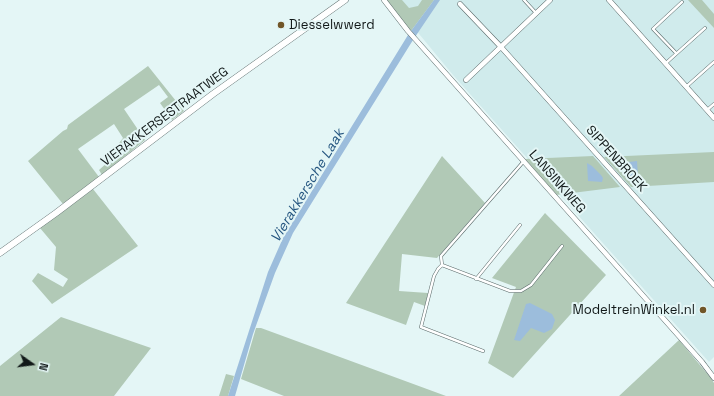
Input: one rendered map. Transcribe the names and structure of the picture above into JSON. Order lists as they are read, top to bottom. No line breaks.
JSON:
{"streets":{"street":["VIERAKKERSESTRAATWEG","SIPPENBROEK","LANSINKWEG"]},"water":["Vierakkersche Laak"],"places":["Diesselwwerd","ModeltreinWinkel.nl"],"north":"right"}
